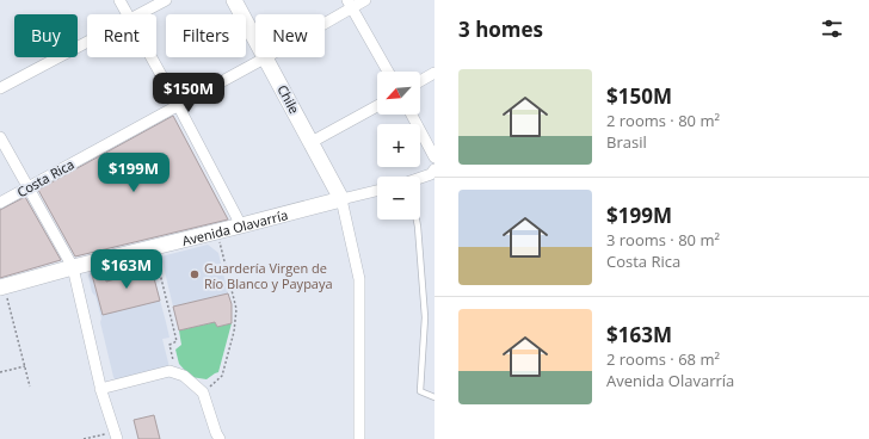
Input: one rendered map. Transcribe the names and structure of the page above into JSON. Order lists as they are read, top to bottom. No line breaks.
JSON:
{"streets":{"street":["Chile","Costa Rica","Avenida Olavarría"]},"crossings":[["Chile","Costa Rica"],["Chile","Avenida Olavarría"]],"places":["Guardería Virgen de Río Blanco y Paypaya"],"north":"bottom left","page":{"heading":"3 homes","chip":["Buy","Rent","Filters","New"],"list":[{"name":"$150M","note":"2 rooms · 80 m² · Brasil"},{"name":"$199M","note":"3 rooms · 80 m² · Costa Rica"},{"name":"$163M","note":"2 rooms · 68 m² · Avenida Olavarría"}],"map_buttons":["+","−"],"price":["$150M","$199M","$163M"]}}
